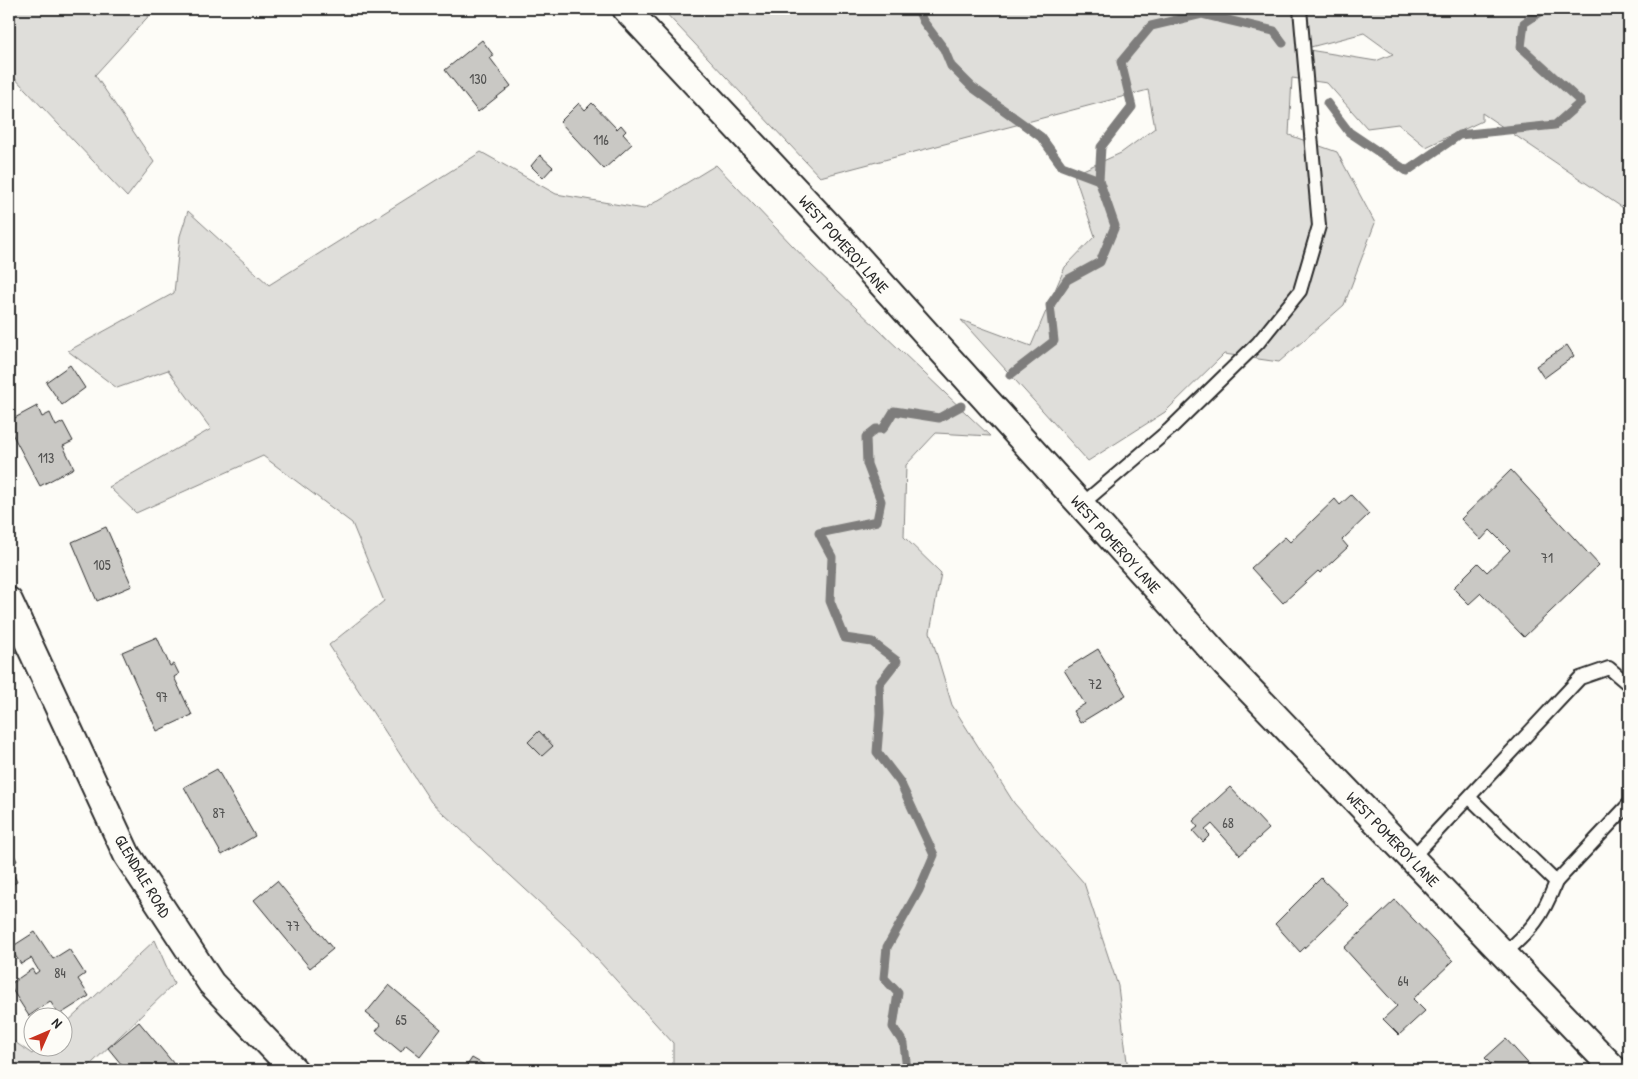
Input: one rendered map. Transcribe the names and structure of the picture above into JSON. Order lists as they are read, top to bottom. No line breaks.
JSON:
{"streets":{"street":["WEST POMEROY LANE","GLENDALE ROAD"]},"house_numbers":["130","116","113","71","105","72","97","87","68","77","84","64","65"],"north":"top right"}
